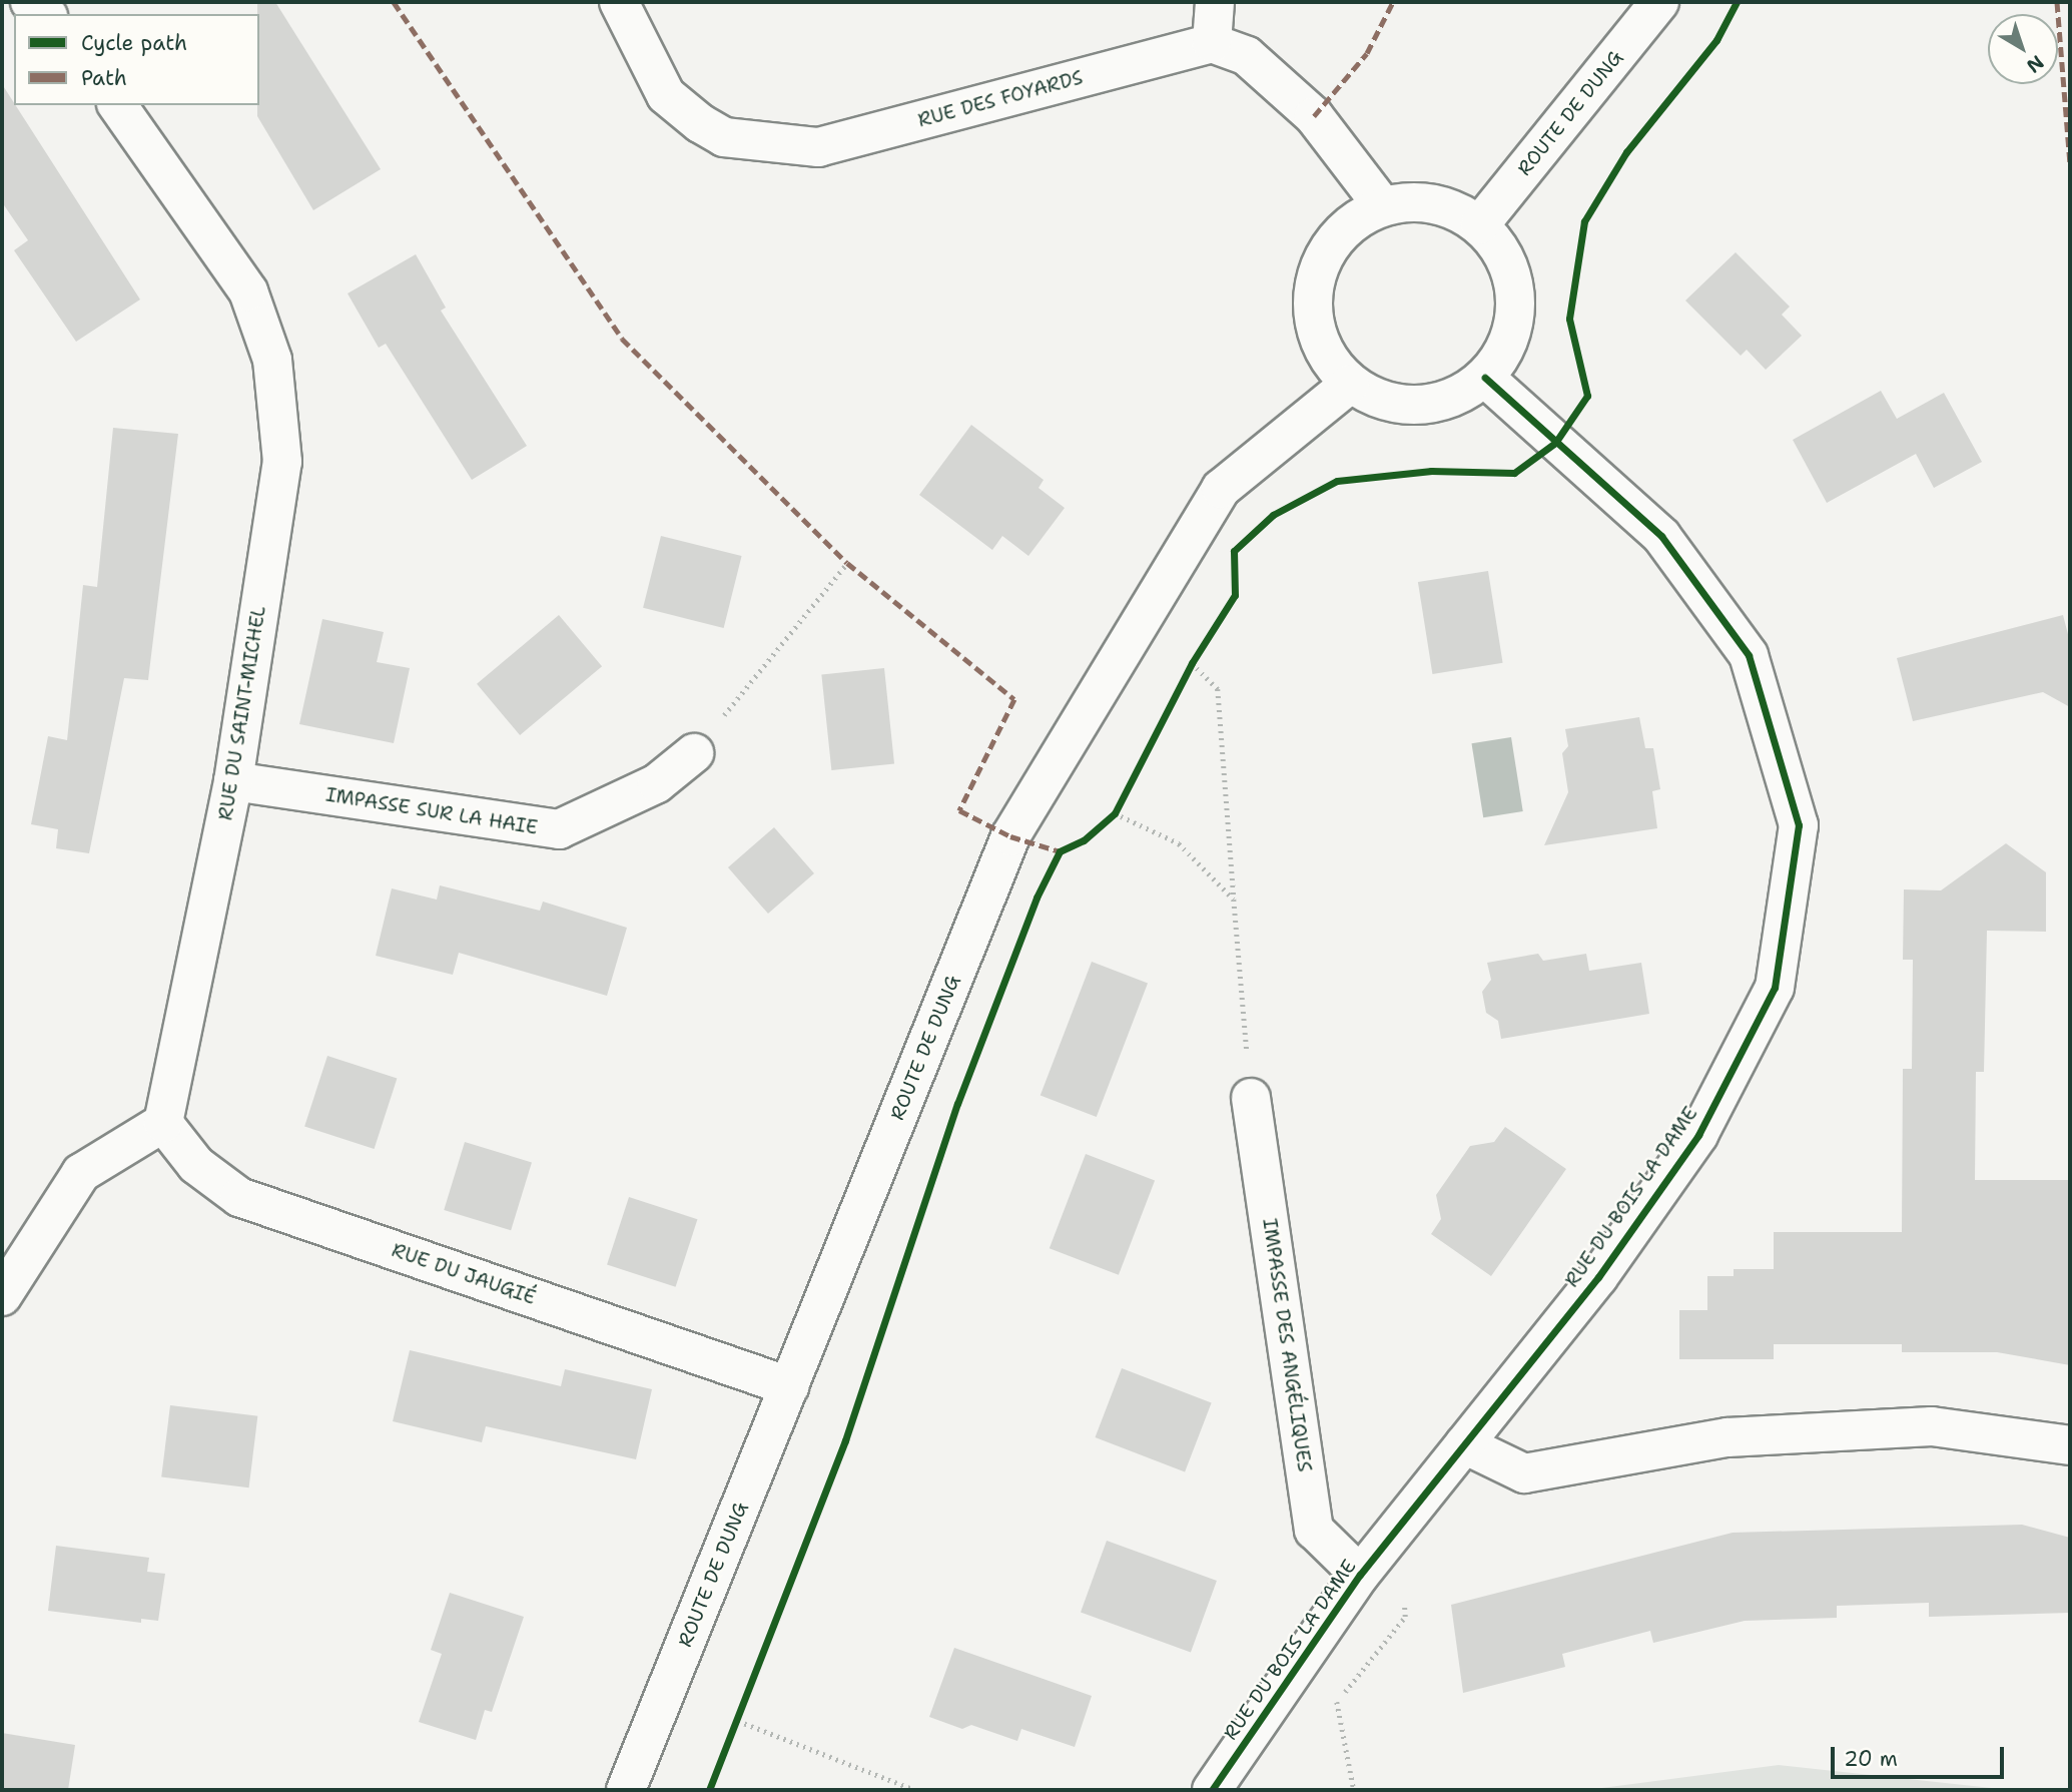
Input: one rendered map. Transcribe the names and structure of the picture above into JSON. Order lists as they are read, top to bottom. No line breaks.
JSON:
{"streets":{"street":["RUE DES FOYARDS","ROUTE DE DUNG","RUE DU SAINT-MICHEL","IMPASSE SUR LA HAIE","RUE DU BOIS LA DAME","RUE DU JAUGIÉ","IMPASSE DES ANGÉLIQUES"]},"crossings":[["ROUTE DE DUNG","RUE DU BOIS LA DAME"],["ROUTE DE DUNG","RUE DU JAUGIÉ"],["RUE DU SAINT-MICHEL","IMPASSE SUR LA HAIE"],["RUE DU SAINT-MICHEL","RUE DU JAUGIÉ"],["RUE DU BOIS LA DAME","IMPASSE DES ANGÉLIQUES"]],"legend":["Cycle path","Path"],"scale_bar":"20 m","north":"bottom right"}
